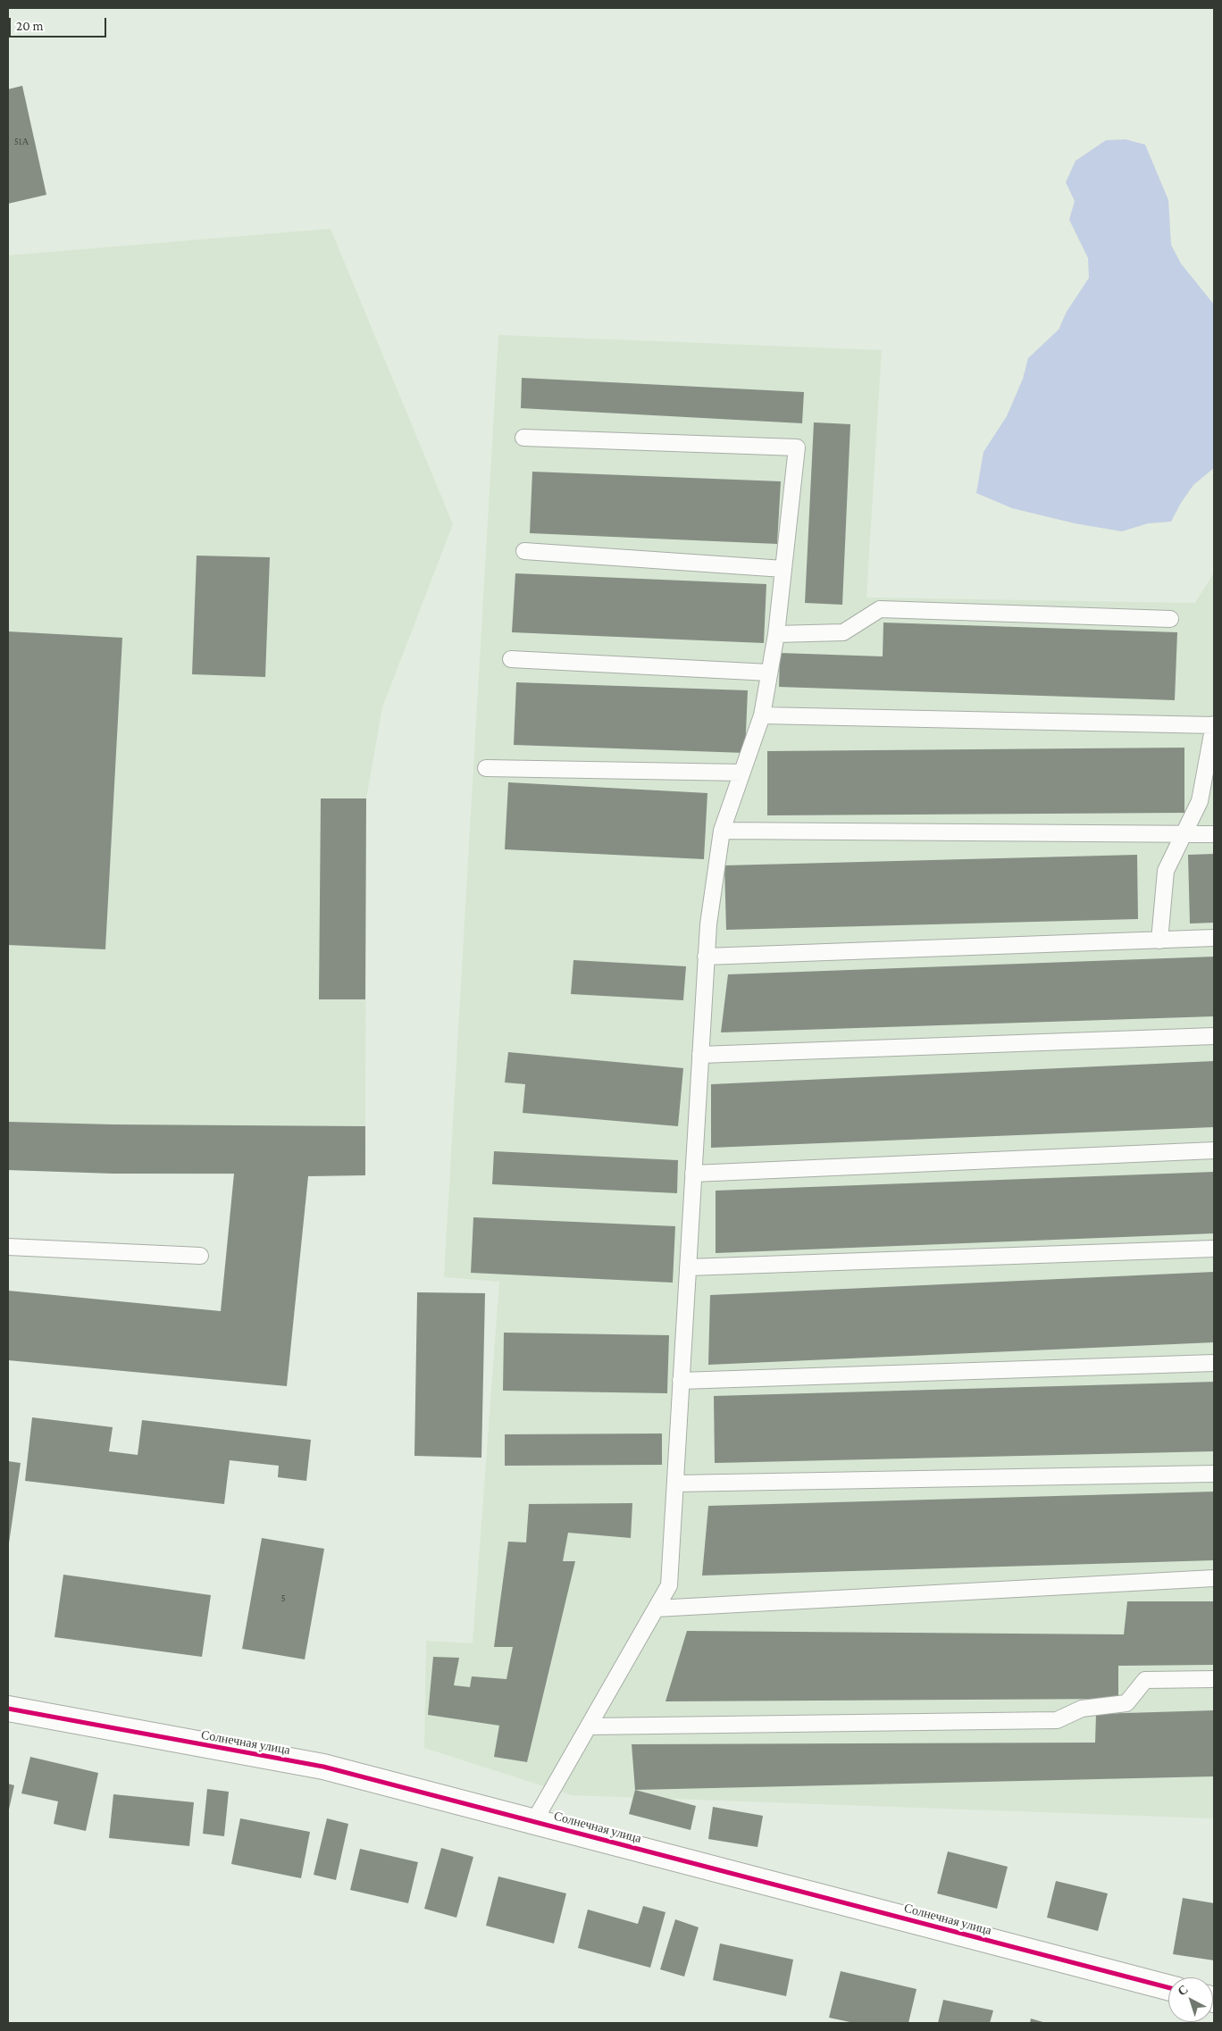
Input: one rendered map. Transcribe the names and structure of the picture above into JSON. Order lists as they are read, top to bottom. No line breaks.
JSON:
{"streets":{"street":["Солнечная улица"]},"house_numbers":["51А","5"],"scale_bar":"20 m","north":"top left"}
